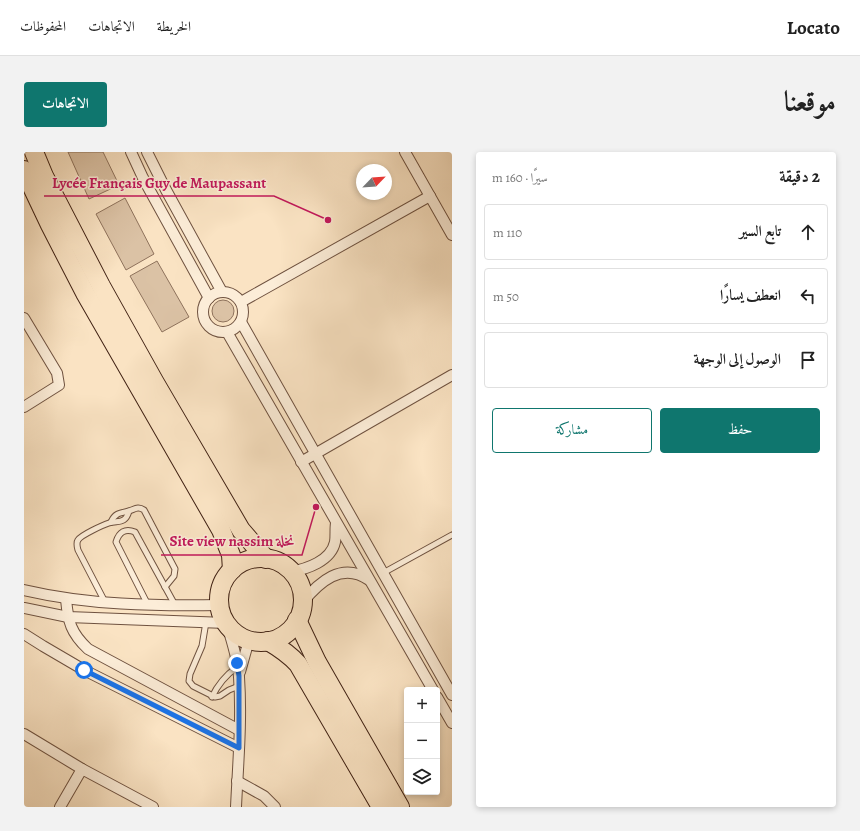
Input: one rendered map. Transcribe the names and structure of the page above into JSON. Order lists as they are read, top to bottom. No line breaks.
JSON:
{"places":["Lycée Français Guy de Maupassant","Site view nassim نخلة"],"north":"top right","page":{"header":"Locato","nav":["الخريطة","الاتجاهات","المحفوظات"],"title":"موقعنا","buttons":["الاتجاهات",["حفظ","مشاركة"]],"heading":["2 دقيقة","سيرًا · 160 m"],"list":[["تابع السير","110 m"],["انعطف يسارًا","50 m"],"الوصول إلى الوجهة"],"map_buttons":["+","−"]}}
